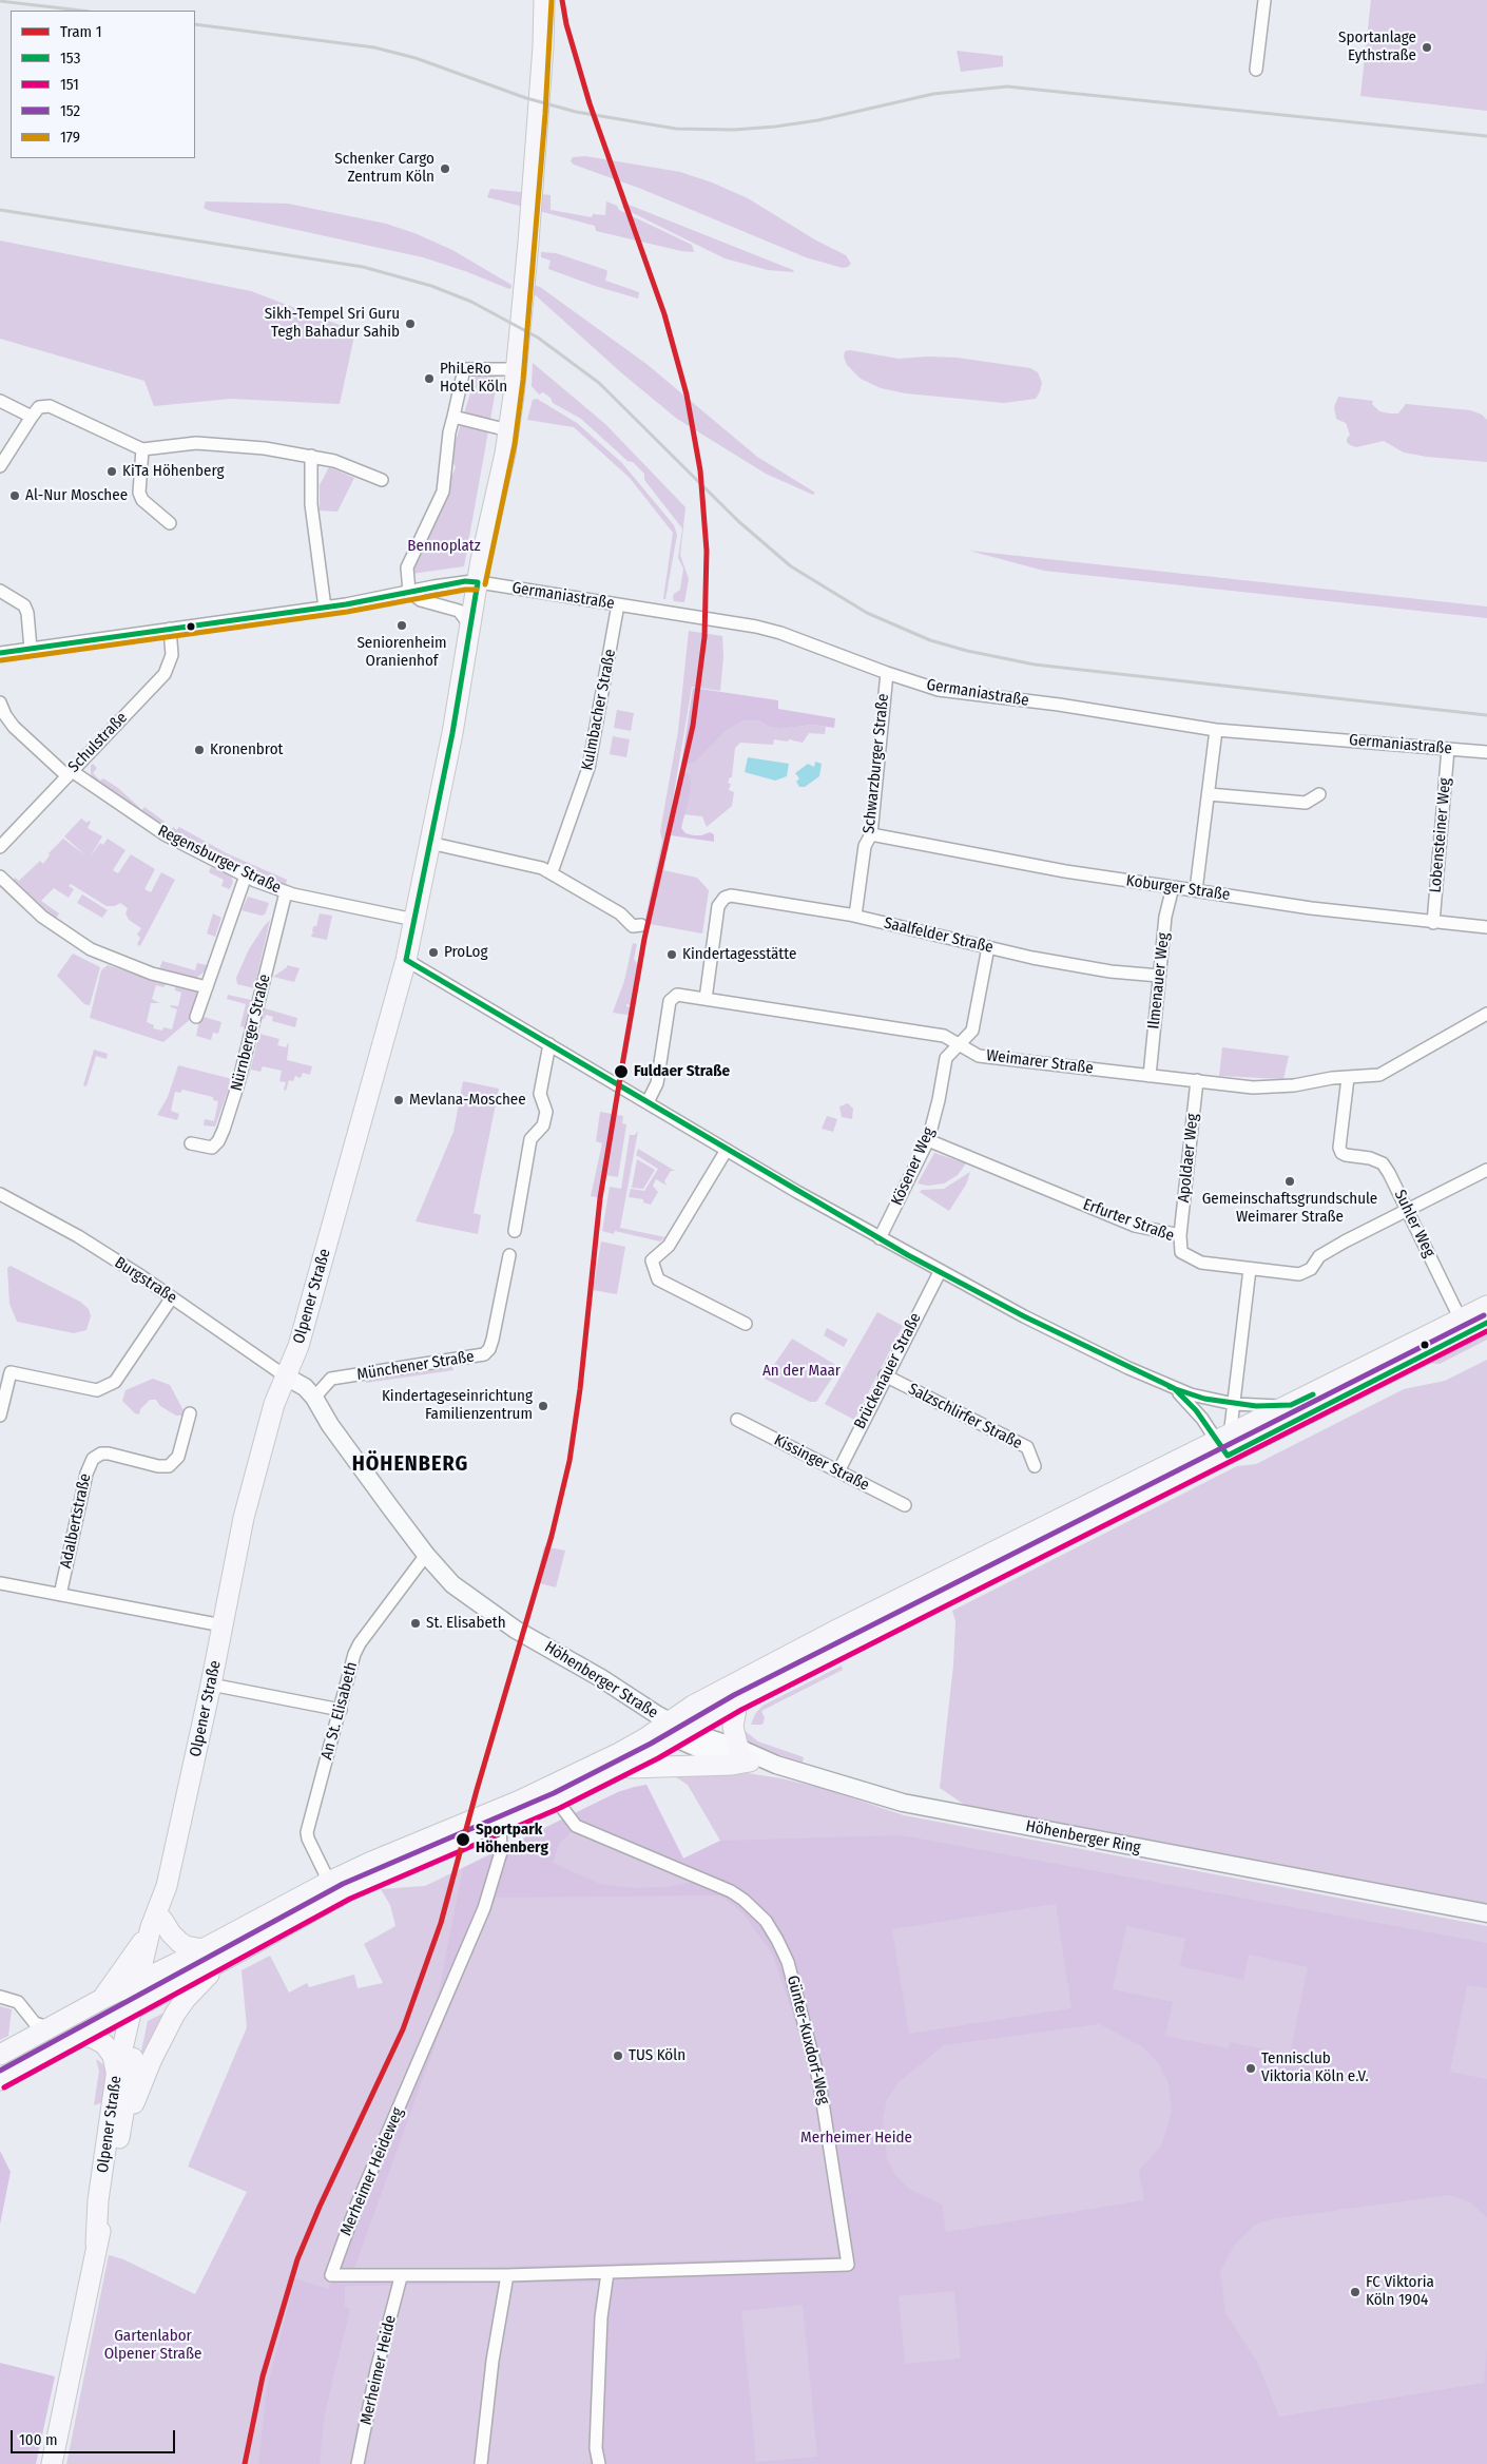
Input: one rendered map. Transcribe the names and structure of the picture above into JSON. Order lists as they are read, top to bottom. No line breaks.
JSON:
{"streets":{"main road":["Olpener Straße"],"street":["Germaniastraße","Kulmbacher Straße","Schulstraße","Schwarzburger Straße","Lobensteiner Weg","Regensburger Straße","Koburger Straße","Saalfelder Straße","Ilmenauer Weg","Nürnberger Straße","Weimarer Straße","Apoldaer Weg","Kösener Weg","Erfurter Straße","Suhler Weg","Burgstraße","Münchener Straße","Brückenauer Straße","Salzschlirfer Straße","Kissinger Straße","Adalbertstraße","Höhenberger Straße","An St. Elisabeth","Höhenberger Ring","Günter-Kuxdorf-Weg","Merheimer Heideweg","Merheimer Heide"]},"crossings":[["Germaniastraße","Kulmbacher Straße"],["Germaniastraße","Schulstraße"],["Germaniastraße","Schwarzburger Straße"],["Germaniastraße","Lobensteiner Weg"],["Germaniastraße","Olpener Straße"],["Schulstraße","Regensburger Straße"],["Schwarzburger Straße","Koburger Straße"],["Schwarzburger Straße","Saalfelder Straße"],["Lobensteiner Weg","Koburger Straße"],["Regensburger Straße","Nürnberger Straße"],["Regensburger Straße","Olpener Straße"],["Koburger Straße","Ilmenauer Weg"],["Saalfelder Straße","Ilmenauer Weg"],["Saalfelder Straße","Weimarer Straße"],["Saalfelder Straße","Kösener Weg"],["Ilmenauer Weg","Weimarer Straße"],["Weimarer Straße","Apoldaer Weg"],["Weimarer Straße","Kösener Weg"],["Weimarer Straße","Suhler Weg"],["Apoldaer Weg","Erfurter Straße"],["Kösener Weg","Erfurter Straße"],["Erfurter Straße","Suhler Weg"],["Burgstraße","Olpener Straße"],["Burgstraße","Höhenberger Straße"],["Olpener Straße","Höhenberger Straße"],["Münchener Straße","Höhenberger Straße"],["Brückenauer Straße","Salzschlirfer Straße"],["Brückenauer Straße","Kissinger Straße"],["Höhenberger Straße","An St. Elisabeth"],["Höhenberger Straße","Höhenberger Ring"],["Günter-Kuxdorf-Weg","Merheimer Heideweg"],["Merheimer Heideweg","Merheimer Heide"]],"districts":["HÖHENBERG"],"parks":["Bennoplatz","An der Maar","Merheimer Heide","Gartenlabor Olpener Straße"],"places":["Sportanlage Eythstraße","Schenker Cargo Zentrum Köln","Sikh-Tempel Sri Guru Tegh Bahadur Sahib","PhiLeRo Hotel Köln","KiTa Höhenberg","Al-Nur Moschee","Seniorenheim Oranienhof","Kronenbrot","ProLog","Kindertagesstätte","Fuldaer Straße","Mevlana-Moschee","Gemeinschaftsgrundschule Weimarer Straße","Kindertageseinrichtung Familienzentrum","St. Elisabeth","Sportpark Höhenberg","TUS Köln","Tennisclub Viktoria Köln e.V.","FC Viktoria Köln 1904"],"lines":["tram line 1","transit line 179","transit line 153","transit line 152","transit line 151"],"legend":["Tram 1","153","151","152","179"],"scale_bar":"100 m"}
